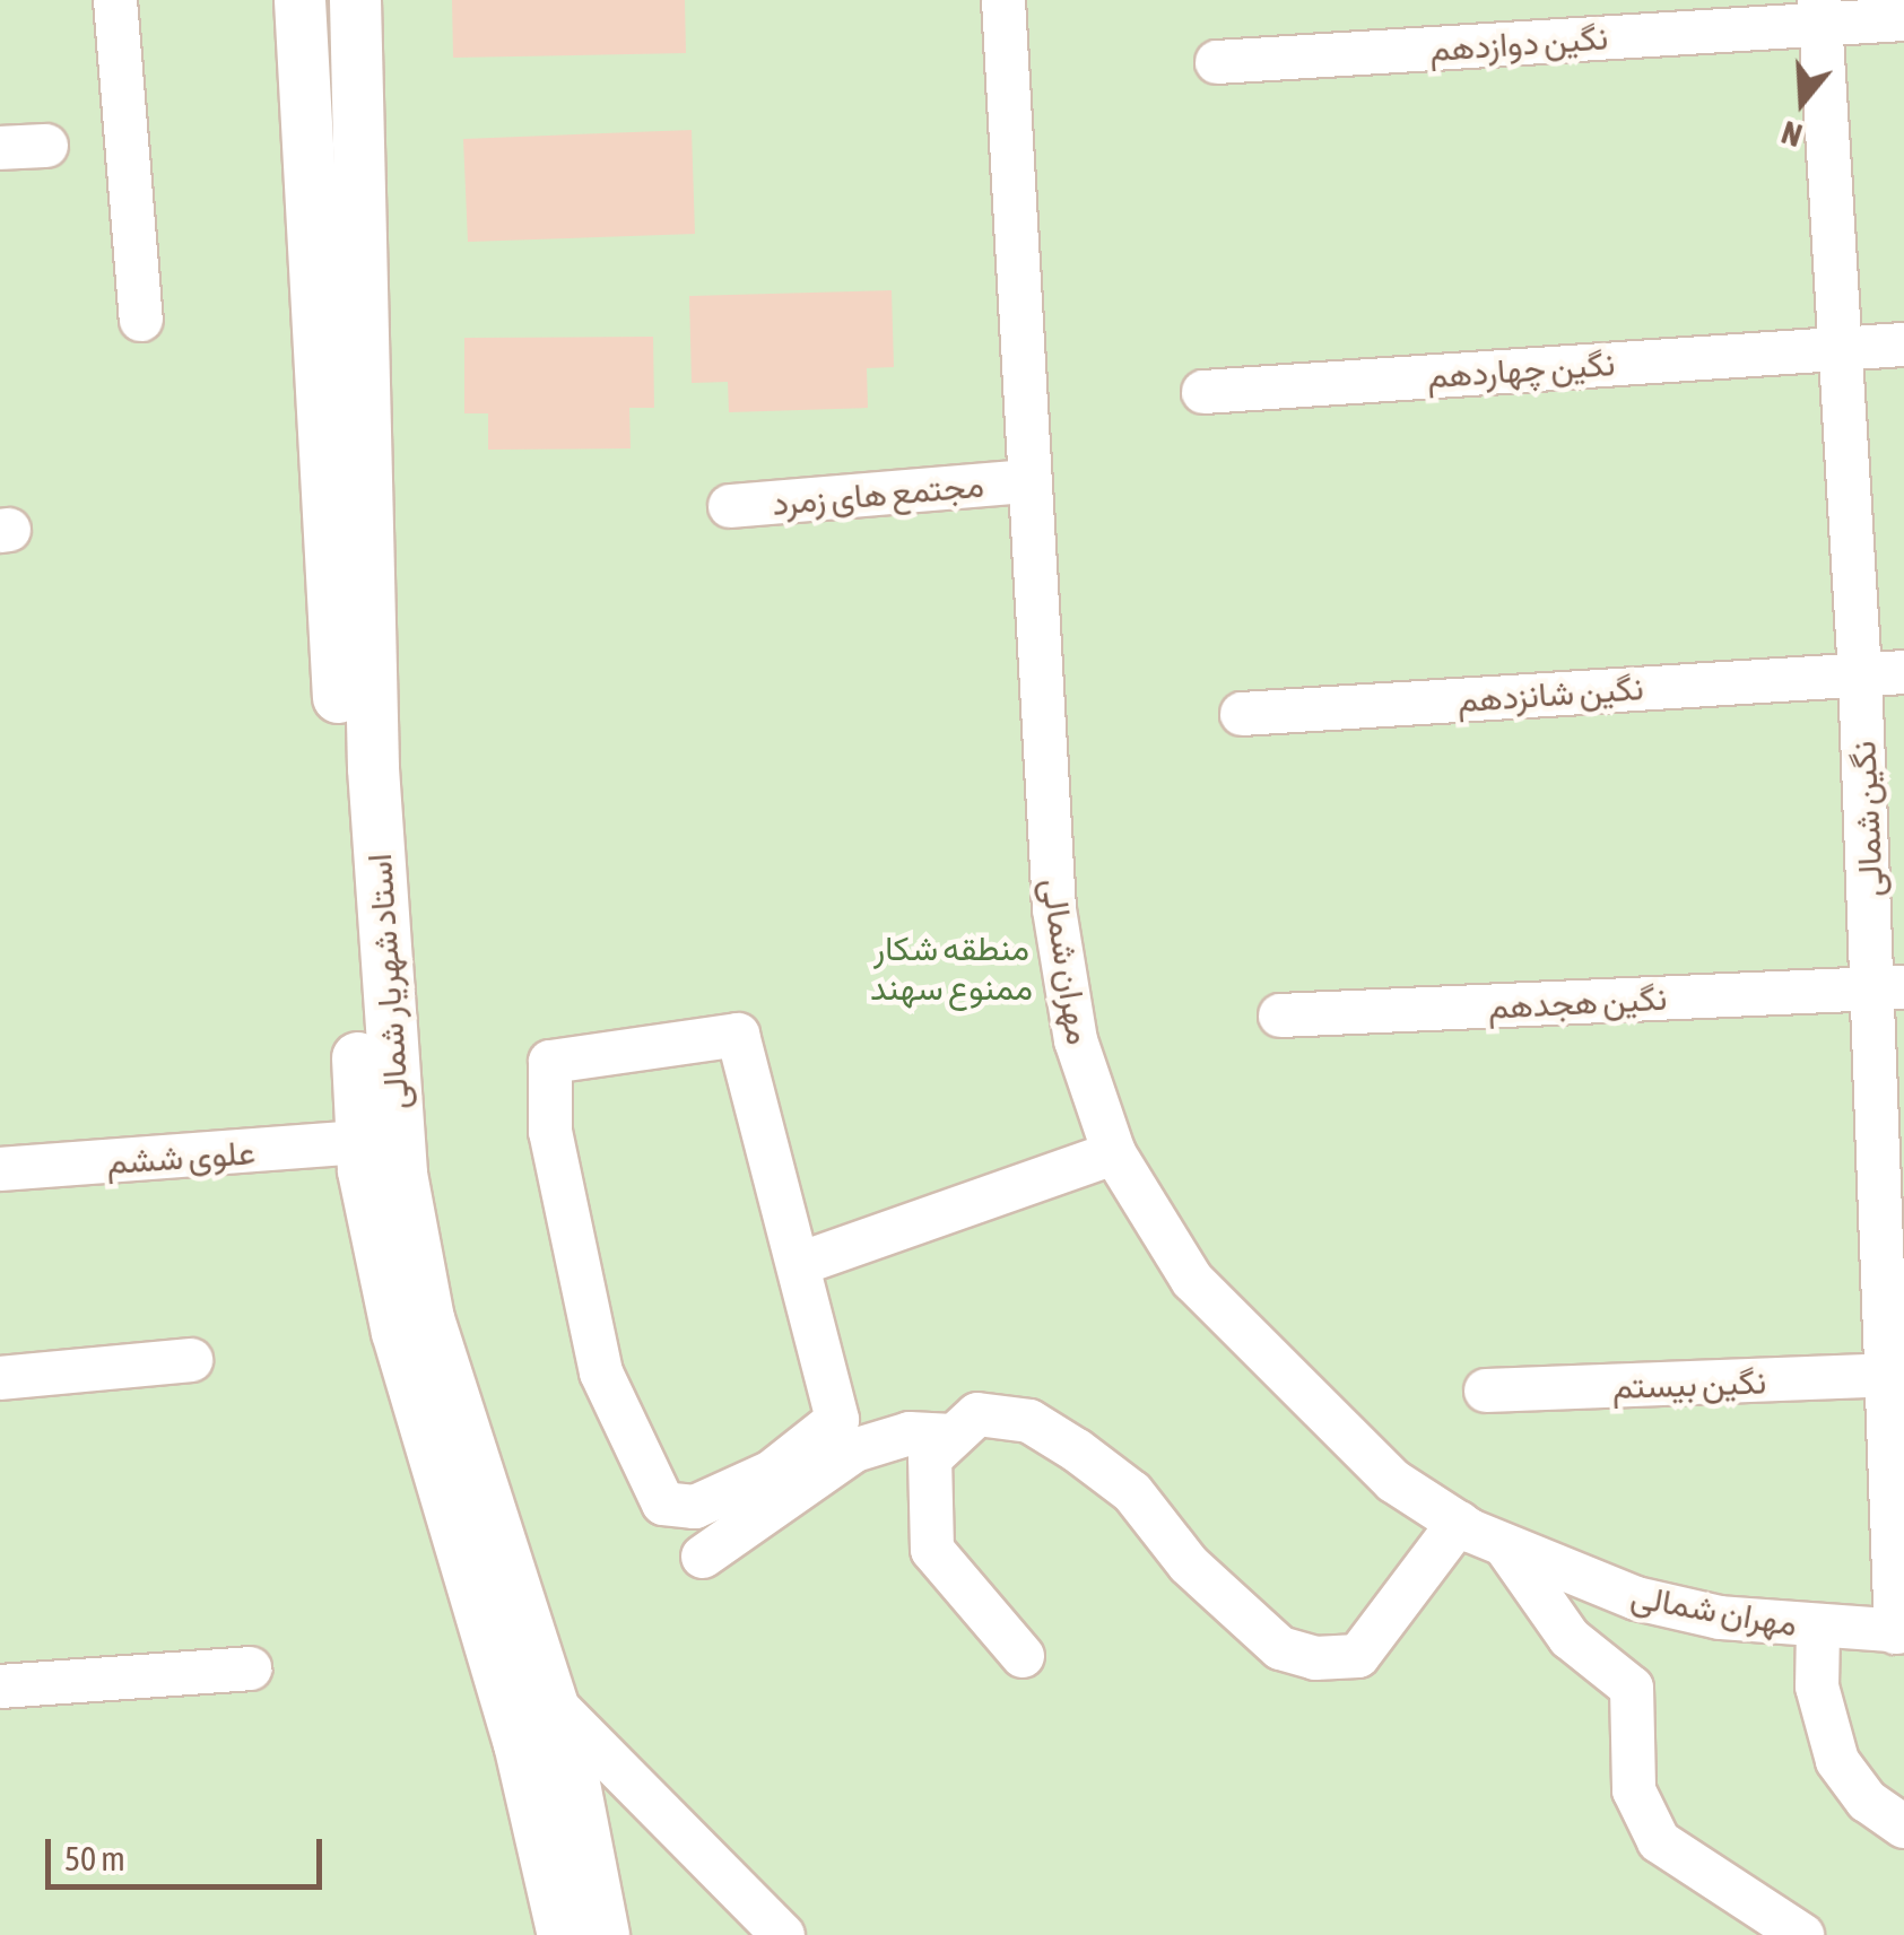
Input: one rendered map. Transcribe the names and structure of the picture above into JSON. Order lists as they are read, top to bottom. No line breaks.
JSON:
{"streets":{"street":["نگین دوازدهم","نگین چهاردهم","مجتمع های زمرد","نگین شانزدهم","نگین شمالی","مهران شمالی","استاد شهریار شمالی","نگین هجدهم","علوی ششم","نگین بیستم"]},"crossings":[["نگین دوازدهم","نگین شمالی"],["نگین چهاردهم","نگین شمالی"],["مجتمع های زمرد","مهران شمالی"],["نگین شانزدهم","نگین شمالی"],["نگین شمالی","مهران شمالی"],["نگین شمالی","نگین هجدهم"],["نگین شمالی","نگین بیستم"],["استاد شهریار شمالی","علوی ششم"]],"parks":["منطقه شکار ممنوع سهند"],"scale_bar":"50 m","north":"bottom"}
